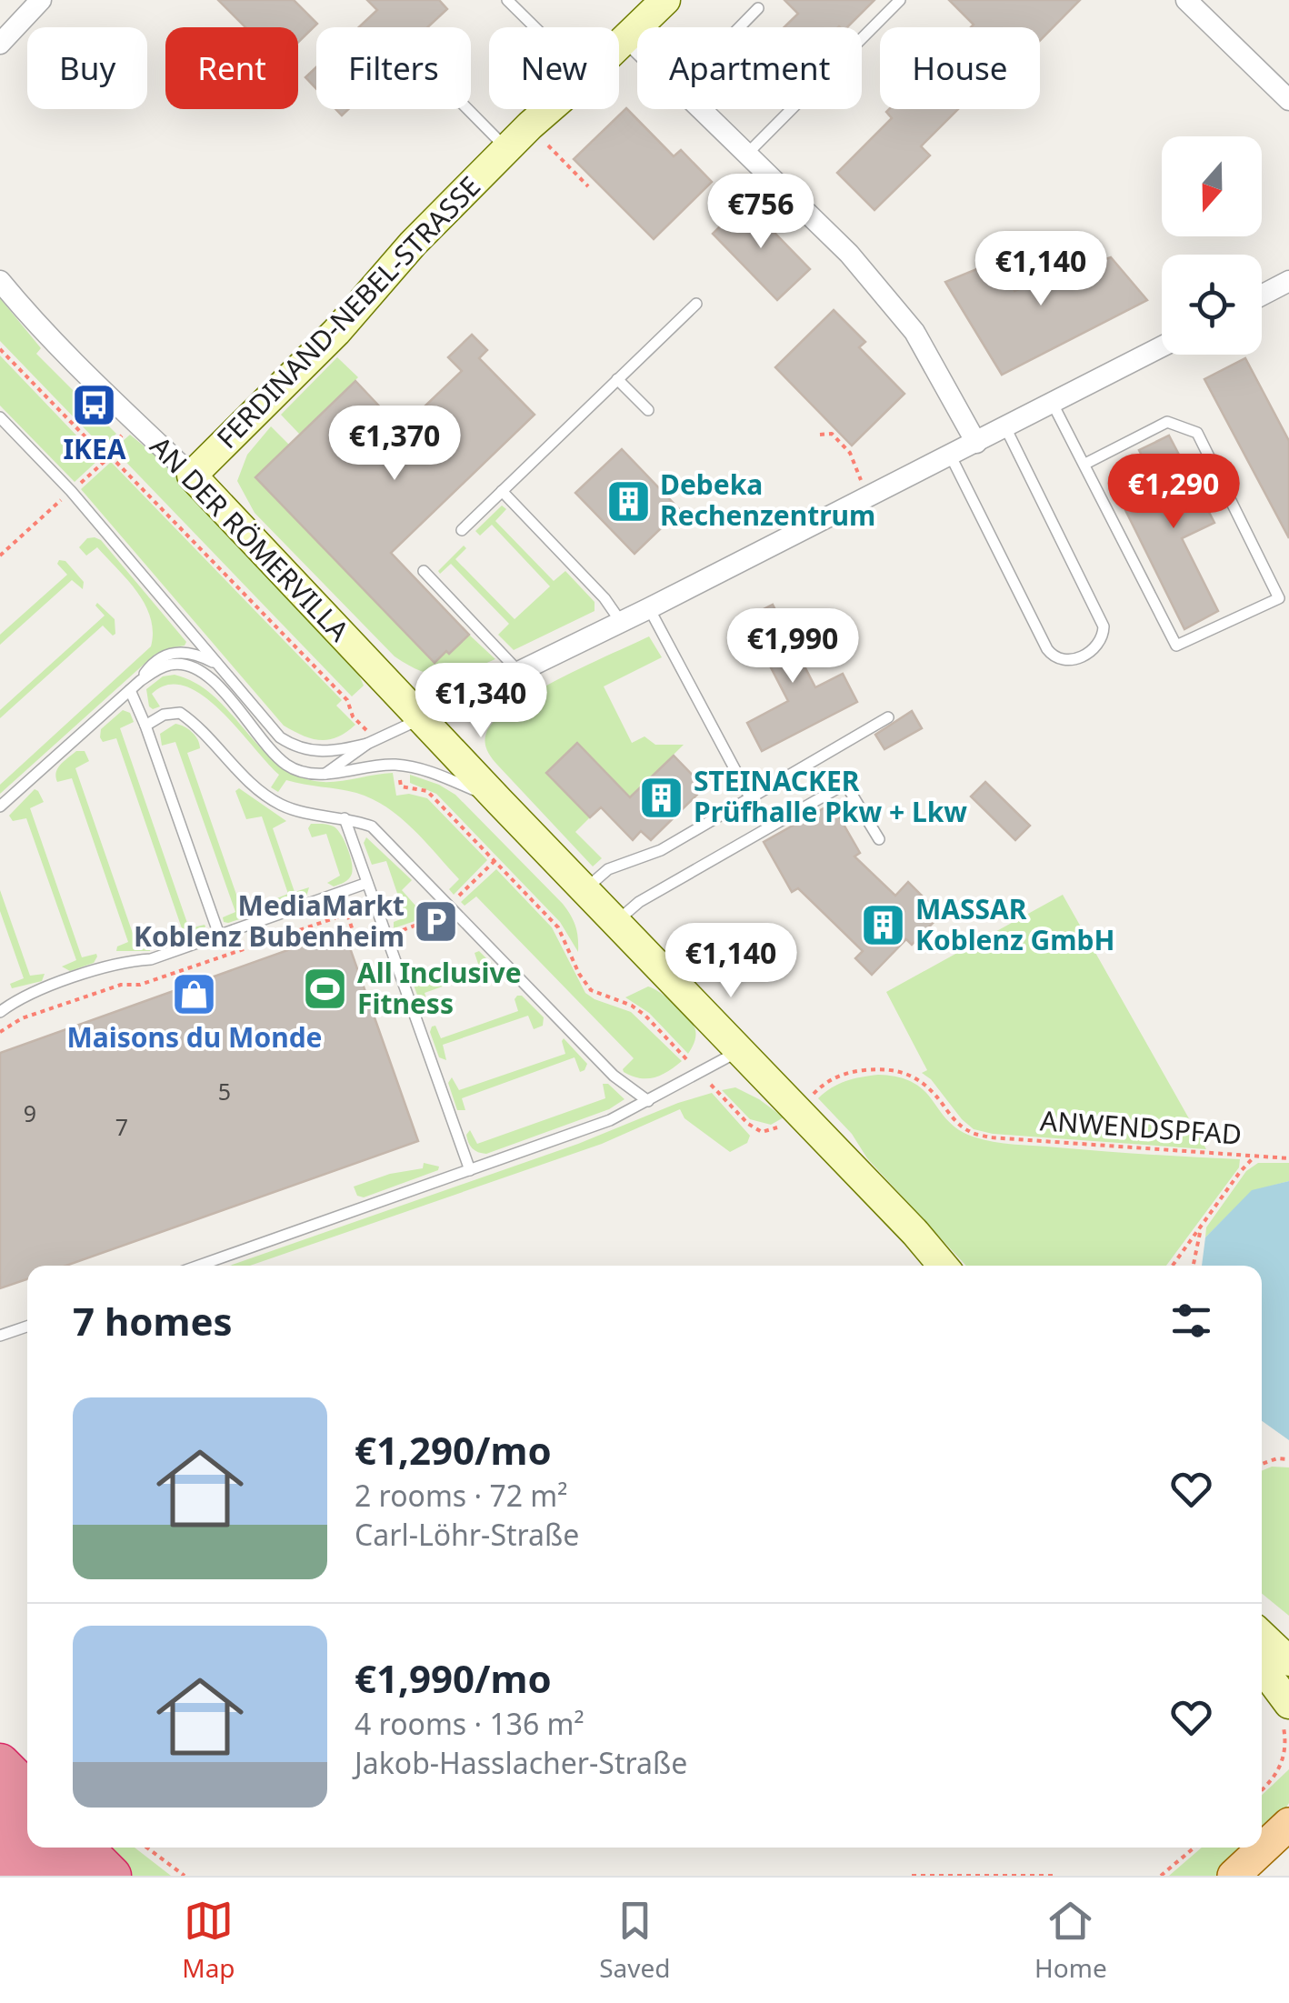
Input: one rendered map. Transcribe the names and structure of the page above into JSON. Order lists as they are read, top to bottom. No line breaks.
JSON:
{"streets":{"street":["FERDINAND-NEBEL-STRASSE","AN DER RÖMERVILLA"],"path":["ANWENDSPFAD"]},"crossings":[["FERDINAND-NEBEL-STRASSE","AN DER RÖMERVILLA"],["AN DER RÖMERVILLA","ANWENDSPFAD"]],"places":{"bus stop":["IKEA"],"building":["Debeka Rechenzentrum","STEINACKER Prüfhalle Pkw + Lkw","MASSAR Koblenz GmbH"],"parking":["MediaMarkt Koblenz Bubenheim"],"sports":["All Inclusive Fitness"],"shop":["Maisons du Monde"]},"house_numbers":["5","9","7"],"north":"bottom","page":{"chip":["Buy","Rent","Filters","New","Apartment","House"],"price":["€756","€1,140","€1,370","€1,290","€1,990","€1,340","€1,140"],"heading":"7 homes","list":[{"name":"€1,290/mo","note":"2 rooms · 72 m² · Carl-Löhr-Straße"},{"name":"€1,990/mo","note":"4 rooms · 136 m² · Jakob-Hasslacher-Straße"}],"tabs":["Map","Saved","Home"]}}
